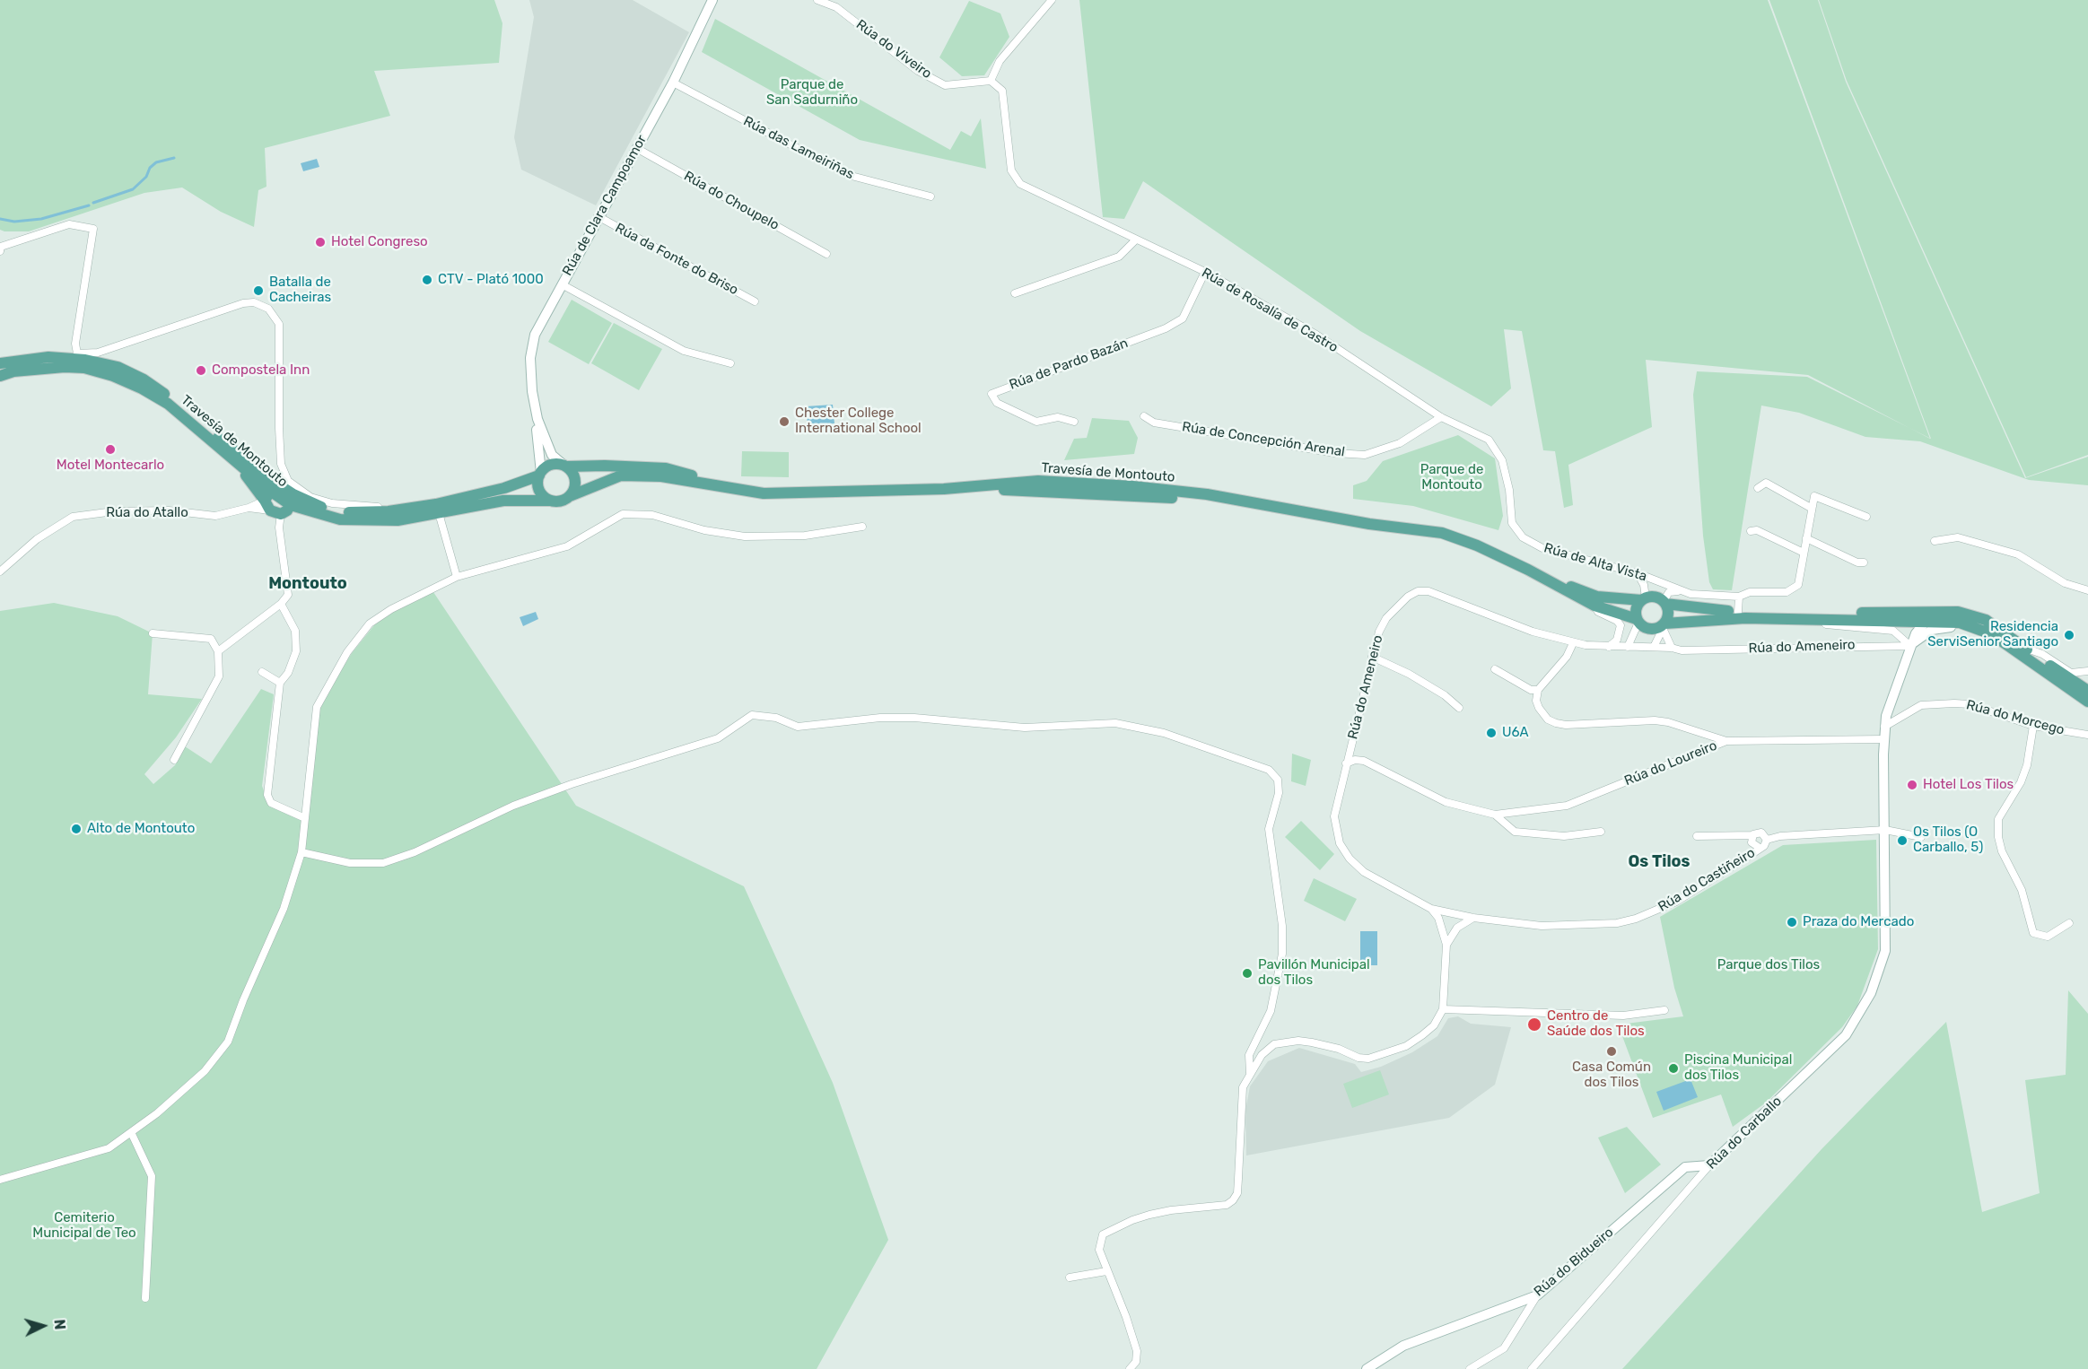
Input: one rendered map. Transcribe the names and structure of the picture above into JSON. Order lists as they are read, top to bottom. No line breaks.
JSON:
{"streets":{"main road":["Travesía de Montouto"],"street":["Rúa do Viveiro","Rúa das Lameiriñas","Rúa do Choupelo","Rúa de Clara Campoamor","Rúa da Fonte do Briso","Rúa de Rosalía de Castro","Rúa de Pardo Bazán","Rúa de Concepción Arenal","Rúa do Atallo","Rúa de Alta Vista","Rúa do Ameneiro","Rúa do Morcego","Rúa do Loureiro","Rúa do Castiñeiro","Rúa do Carballo","Rúa do Bidueiro"]},"crossings":[["Rúa do Viveiro","Rúa de Rosalía de Castro"],["Rúa das Lameiriñas","Rúa de Clara Campoamor"],["Rúa do Choupelo","Rúa de Clara Campoamor"],["Rúa de Clara Campoamor","Rúa da Fonte do Briso"],["Rúa de Rosalía de Castro","Rúa de Pardo Bazán"],["Rúa de Rosalía de Castro","Rúa de Concepción Arenal"],["Rúa de Rosalía de Castro","Rúa de Alta Vista"],["Travesía de Montouto","Rúa de Alta Vista"],["Rúa do Ameneiro","Rúa do Loureiro"],["Rúa do Ameneiro","Rúa do Castiñeiro"],["Rúa do Ameneiro","Rúa do Carballo"],["Rúa do Morcego","Rúa do Carballo"],["Rúa do Loureiro","Rúa do Carballo"],["Rúa do Castiñeiro","Rúa do Carballo"],["Rúa do Carballo","Rúa do Bidueiro"]],"districts":["Montouto","Os Tilos"],"parks":["Parque de San Sadurniño","Parque de Montouto","Parque dos Tilos","Cemiterio Municipal de Teo"],"places":["Hotel Congreso","CTV - Plató 1000","Batalla de Cacheiras","Compostela Inn","Chester College International School","Motel Montecarlo","Residencia ServiSenior Santiago","U6A","Hotel Los Tilos","Alto de Montouto","Os Tilos (O Carballo, 5)","Praza do Mercado","Pavillón Municipal dos Tilos","Centro de Saúde dos Tilos","Casa Común dos Tilos","Piscina Municipal dos Tilos"],"north":"right"}
